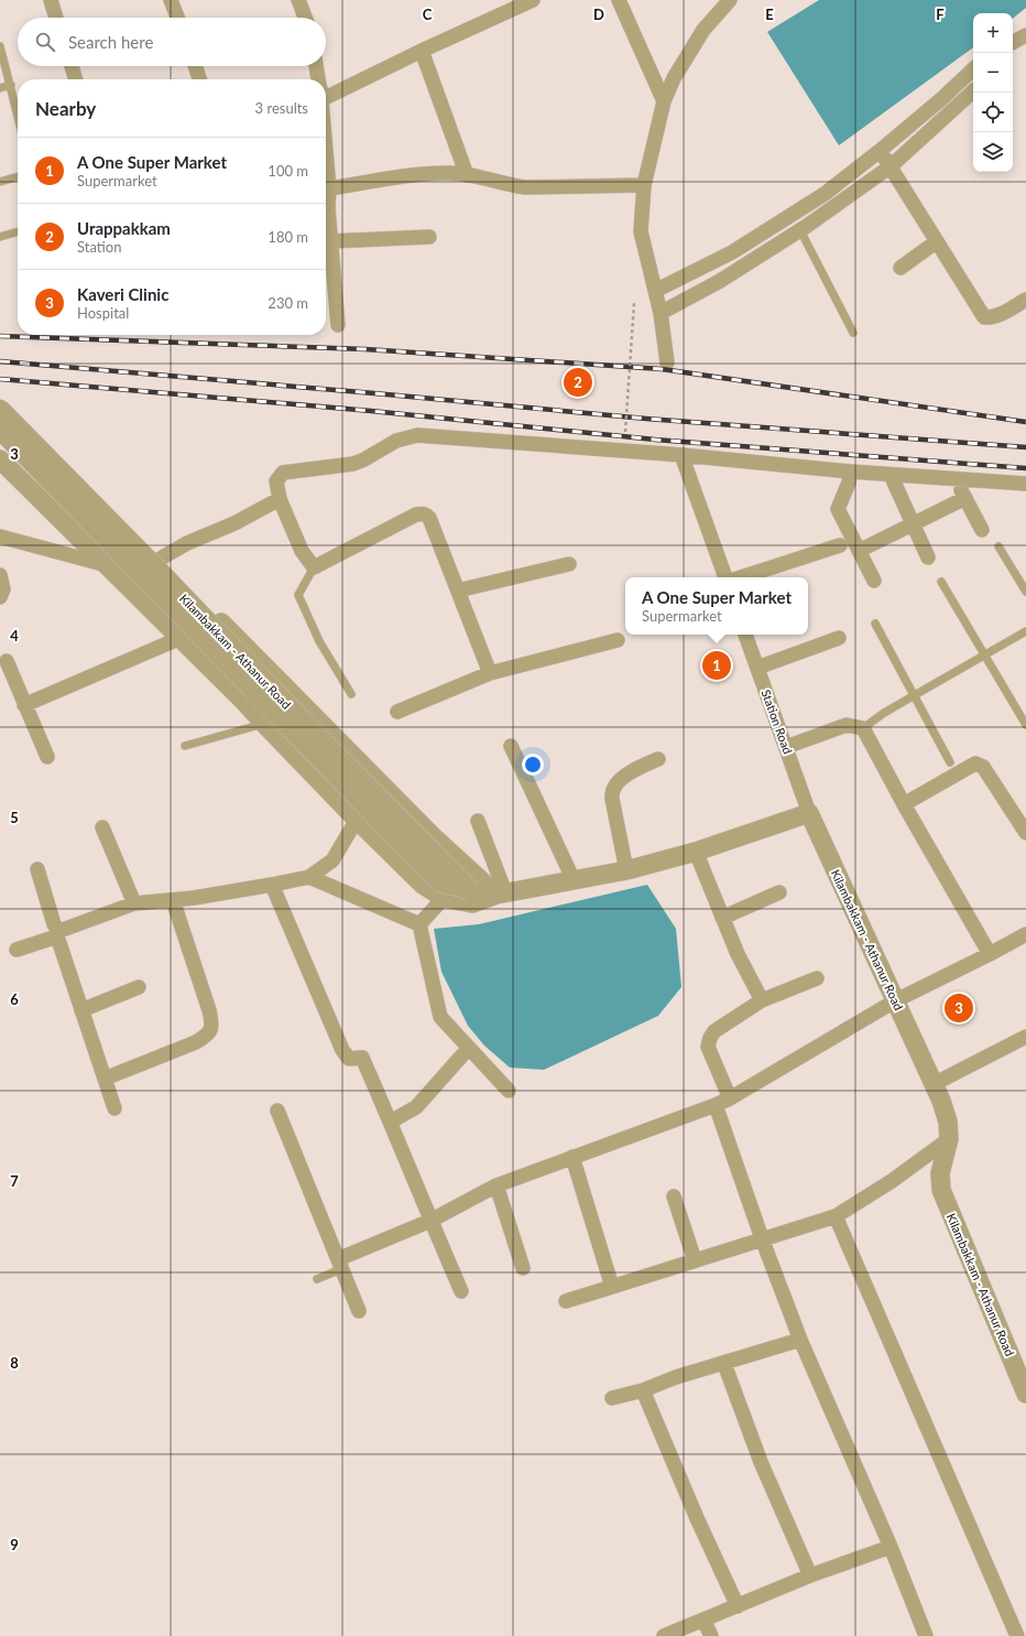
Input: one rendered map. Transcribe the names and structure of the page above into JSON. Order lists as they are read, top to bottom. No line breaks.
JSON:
{"streets":{"street":["Kilambakkam - Athanur Road","Station Road"]},"crossings":[["Kilambakkam - Athanur Road","Station Road"]],"page":{"map_buttons":["+","−"],"search":"Search here","heading":["Nearby","3 results"],"list":[{"mark":"1","name":"A One Super Market","note":"Supermarket","value":"100 m"},{"mark":"2","name":"Urappakkam","note":"Station","value":"180 m"},{"mark":"3","name":"Kaveri Clinic","note":"Hospital","value":"230 m"}],"pins":["2","1","3"],"popup":["A One Super Market","Supermarket"]},"grid":{"columns":["C","D","E","F"],"rows":["3","4","5","6","7","8","9"]}}
